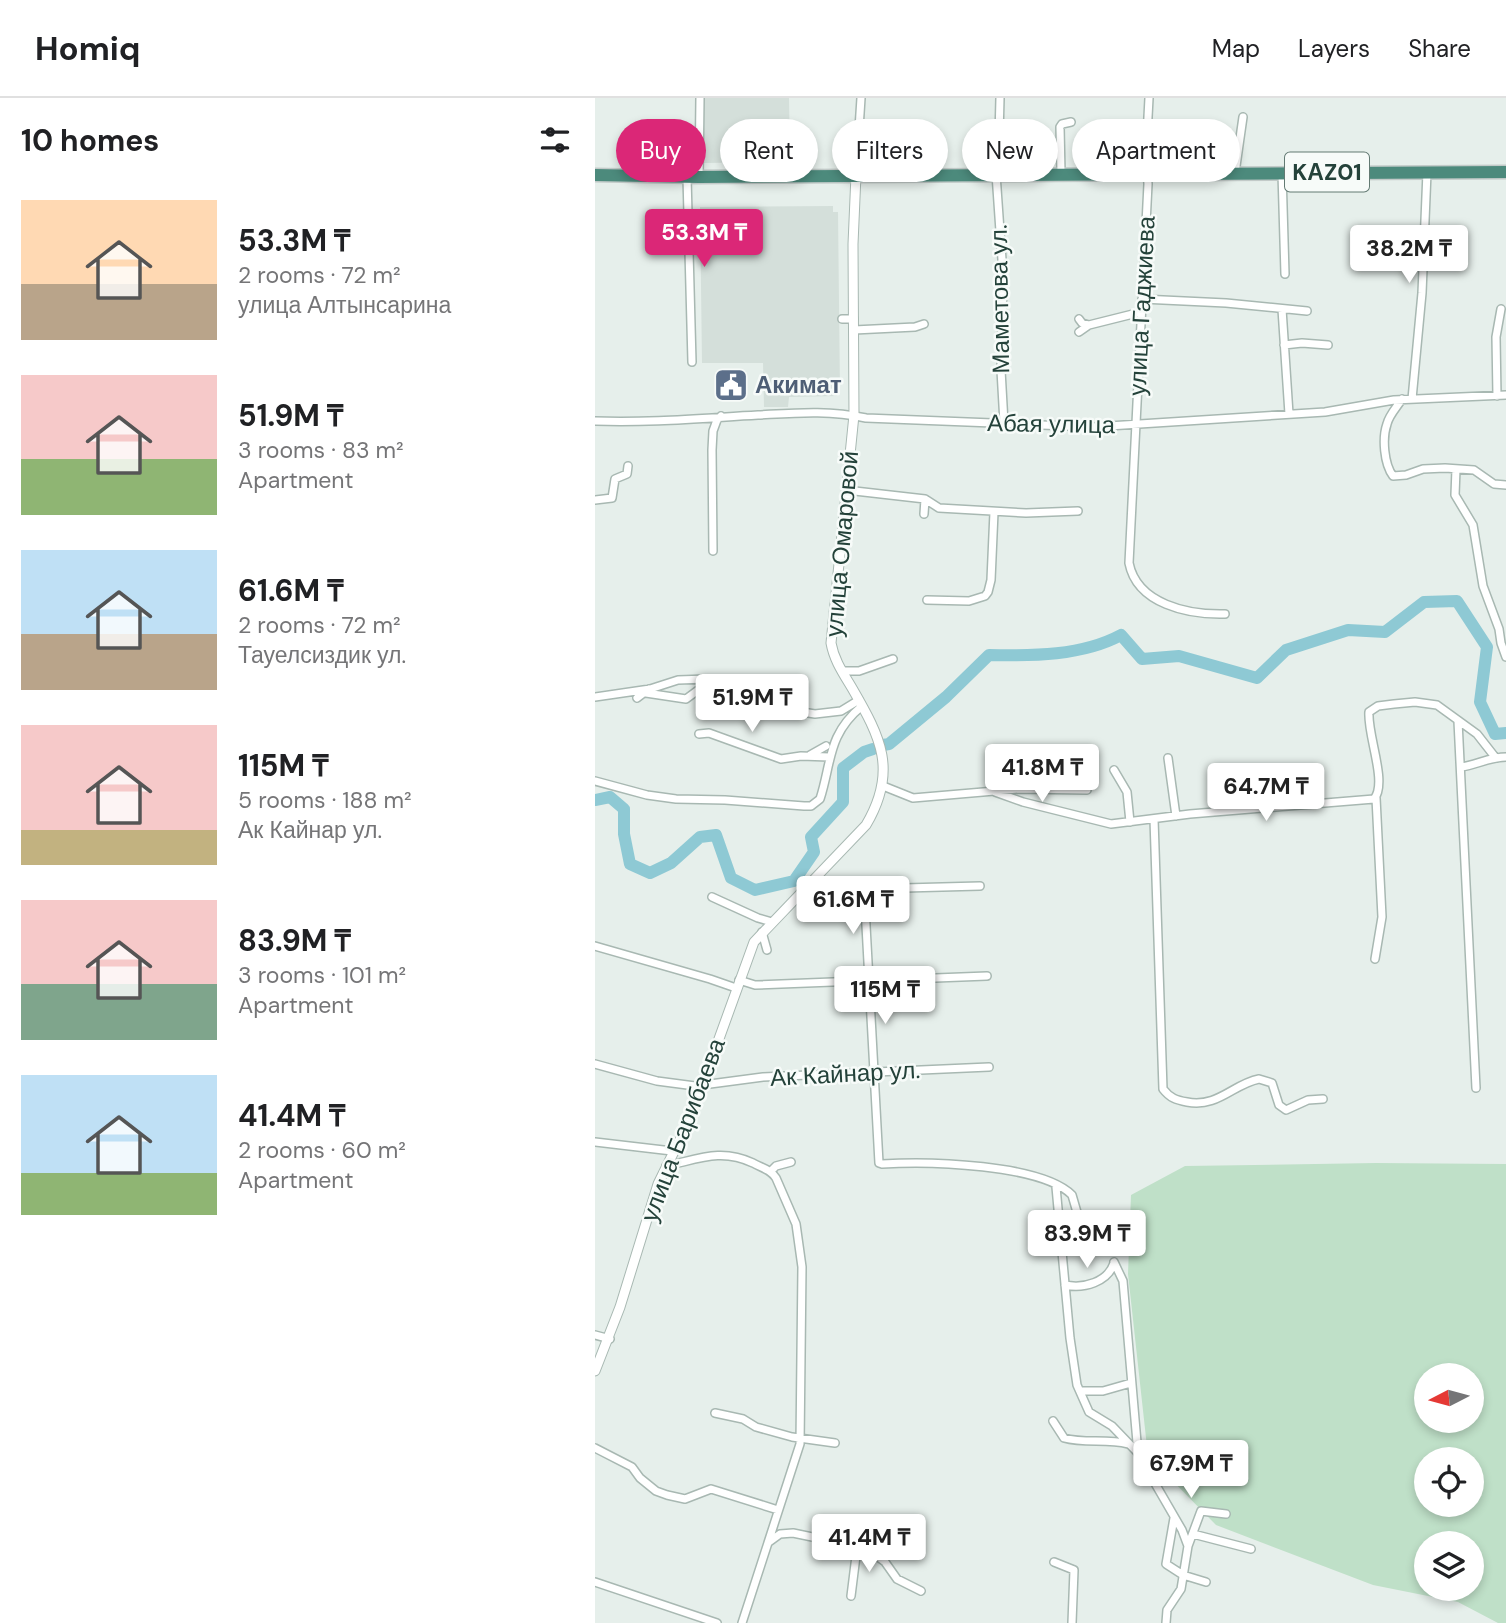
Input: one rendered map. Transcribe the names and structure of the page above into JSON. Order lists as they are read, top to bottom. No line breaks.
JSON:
{"streets":{"highway":["KАZ01"],"street":["Маметова ул.","улица Гаджиева","Абая улица","улица Омаровой","Ак Кайнар ул.","улица Барибаева"]},"crossings":[["Маметова ул.","Абая улица"],["улица Гаджиева","Абая улица"],["Абая улица","улица Омаровой"],["улица Омаровой","улица Барибаева"],["Ак Кайнар ул.","улица Барибаева"]],"places":{"public building":["Акимат"]},"north":"left","page":{"header":"Homiq","nav":["Map","Layers","Share"],"heading":"10 homes","chip":["Buy","Rent","Filters","New","Apartment"],"list":[{"name":"53.3M ₸","note":"2 rooms · 72 m² · улица Алтынсарина"},{"name":"51.9M ₸","note":"3 rooms · 83 m² · Apartment"},{"name":"61.6M ₸","note":"2 rooms · 72 m² · Тауелсиздик ул."},{"name":"115M ₸","note":"5 rooms · 188 m² · Ак Кайнар ул."},{"name":"83.9M ₸","note":"3 rooms · 101 m² · Apartment"},{"name":"41.4M ₸","note":"2 rooms · 60 m² · Apartment"}],"price":["53.3M ₸","38.2M ₸","51.9M ₸","41.8M ₸","64.7M ₸","61.6M ₸","115M ₸","83.9M ₸","67.9M ₸","41.4M ₸"]}}
